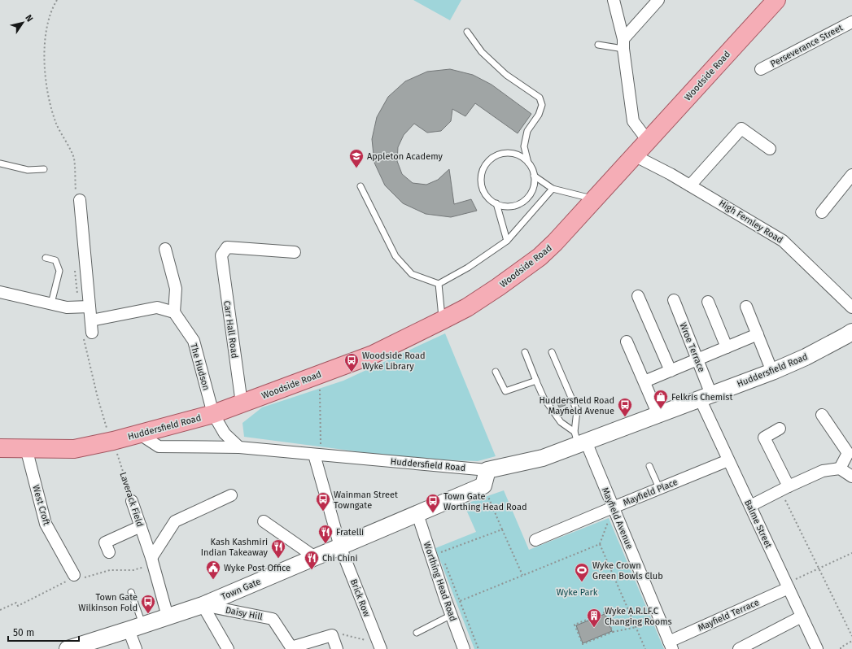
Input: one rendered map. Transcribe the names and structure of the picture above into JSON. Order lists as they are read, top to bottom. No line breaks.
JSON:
{"streets":{"main road":["Woodside Road","Huddersfield Road","Town Gate"],"street":["Perseverance Street","High Fernley Road","Carr Hall Road","Wroe Terrace","The Hudson","Mayfield Place","Laverack Field","West Croft","Mayfield Avenue","Balme Street","Worthing Head Road","Brick Row","Daisy Hill","Mayfield Terrace"]},"crossings":[["Woodside Road","High Fernley Road"],["Woodside Road","Carr Hall Road"],["Woodside Road","The Hudson"],["Woodside Road","Huddersfield Road"],["Wroe Terrace","Huddersfield Road"],["Wroe Terrace","Balme Street"],["The Hudson","Huddersfield Road"],["Huddersfield Road","Laverack Field"],["Huddersfield Road","West Croft"],["Huddersfield Road","Mayfield Avenue"],["Huddersfield Road","Balme Street"],["Huddersfield Road","Brick Row"],["Mayfield Place","Mayfield Avenue"],["Mayfield Place","Balme Street"],["Laverack Field","Town Gate"],["Mayfield Avenue","Mayfield Terrace"],["Balme Street","Mayfield Terrace"],["Worthing Head Road","Town Gate"],["Town Gate","Brick Row"],["Town Gate","Daisy Hill"]],"parks":["Wyke Park"],"places":{"school or university":["Appleton Academy"],"bus stop":["Woodside Road Wyke Library","Huddersfield Road Mayfield Avenue","Wainman Street Towngate","Town Gate Worthing Head Road","Town Gate Wilkinson Fold"],"shop":["Felkris Chemist"],"restaurant":["Fratelli","Kash Kashmiri Indian Takeaway","Chi Chini"],"public building":["Wyke Post Office"],"sports":["Wyke Crown Green Bowls Club"],"building":["Wyke A.R.LF.C Changing Rooms"]},"scale_bar":"50 m","north":"top right"}
